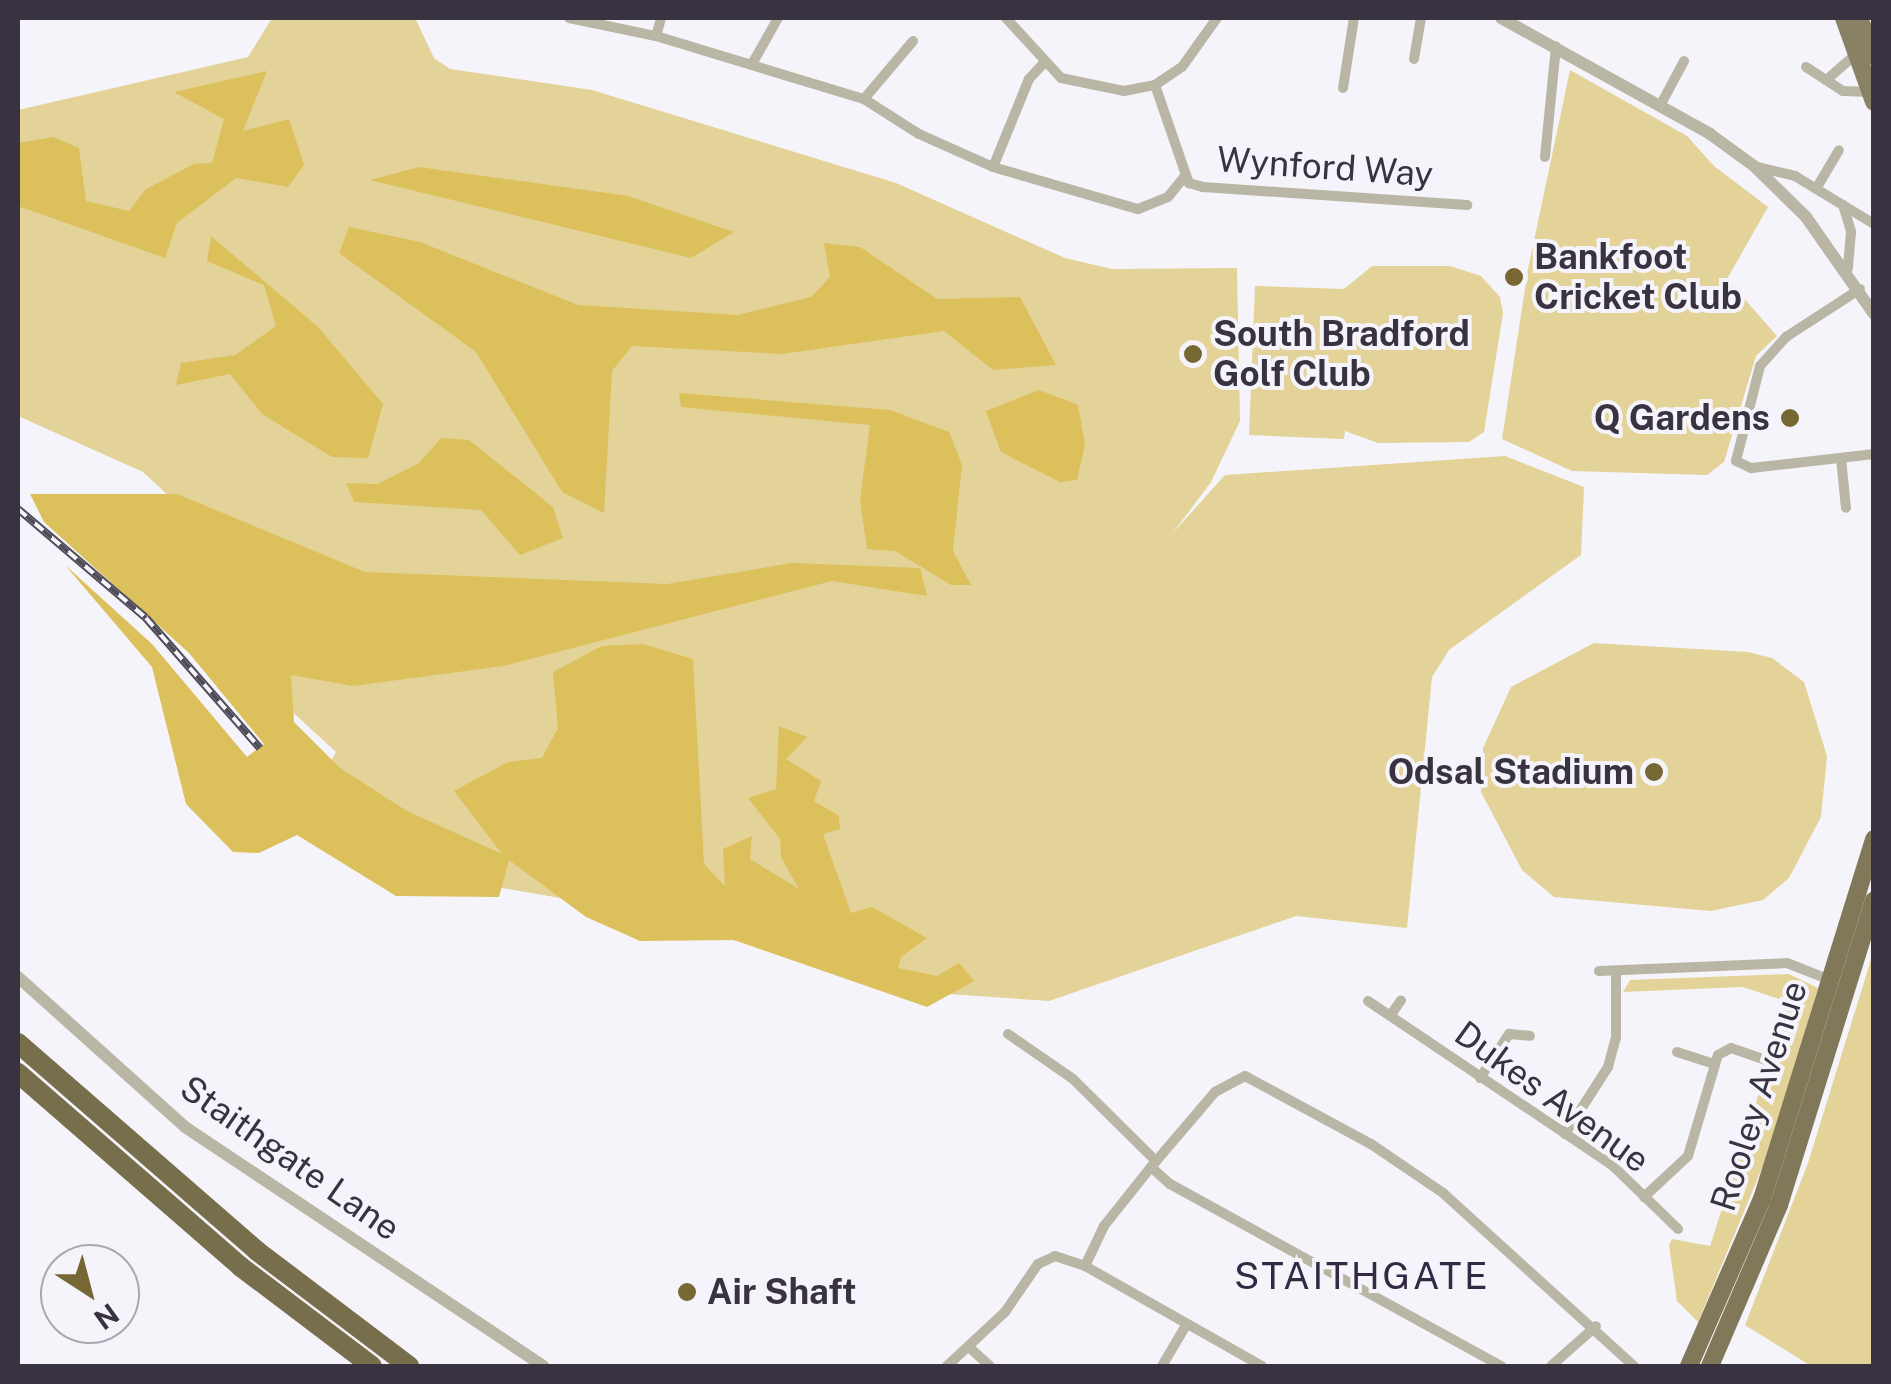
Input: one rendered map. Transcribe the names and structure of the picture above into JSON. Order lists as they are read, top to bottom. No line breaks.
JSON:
{"streets":{"highway":["Rooley Avenue"],"street":["Wynford Way","Dukes Avenue","Staithgate Lane"]},"districts":["STAITHGATE"],"places":["Bankfoot Cricket Club","South Bradford Golf Club","Q Gardens","Odsal Stadium","Air Shaft"],"north":"bottom right"}
